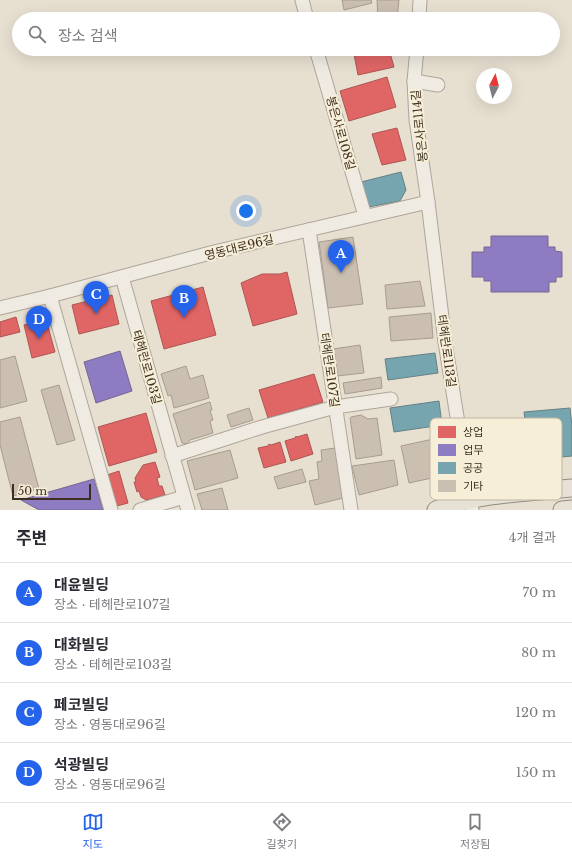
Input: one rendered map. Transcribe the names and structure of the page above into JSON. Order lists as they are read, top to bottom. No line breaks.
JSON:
{"streets":{"street":["봉은사로114길","봉은사로108길","영동대로96길","테헤란로113길","테헤란로103길","테헤란로107길"]},"crossings":[["봉은사로114길","영동대로96길"],["봉은사로114길","테헤란로113길"],["봉은사로108길","영동대로96길"],["영동대로96길","테헤란로113길"],["영동대로96길","테헤란로103길"],["영동대로96길","테헤란로107길"]],"legend":["상업","업무","공공","기타"],"scale_bar":"50 m","north":"top","page":{"search":"장소 검색","pins":["A","C","B","D"],"scale":"50 m","heading":["주변","4개 결과"],"list":[{"mark":"A","name":"대윤빌딩","note":"장소 · 테헤란로107길","value":"70 m"},{"mark":"B","name":"대화빌딩","note":"장소 · 테헤란로103길","value":"80 m"},{"mark":"C","name":"페코빌딩","note":"장소 · 영동대로96길","value":"120 m"},{"mark":"D","name":"석광빌딩","note":"장소 · 영동대로96길","value":"150 m"}],"nav":["지도","길찾기","저장됨"]}}
